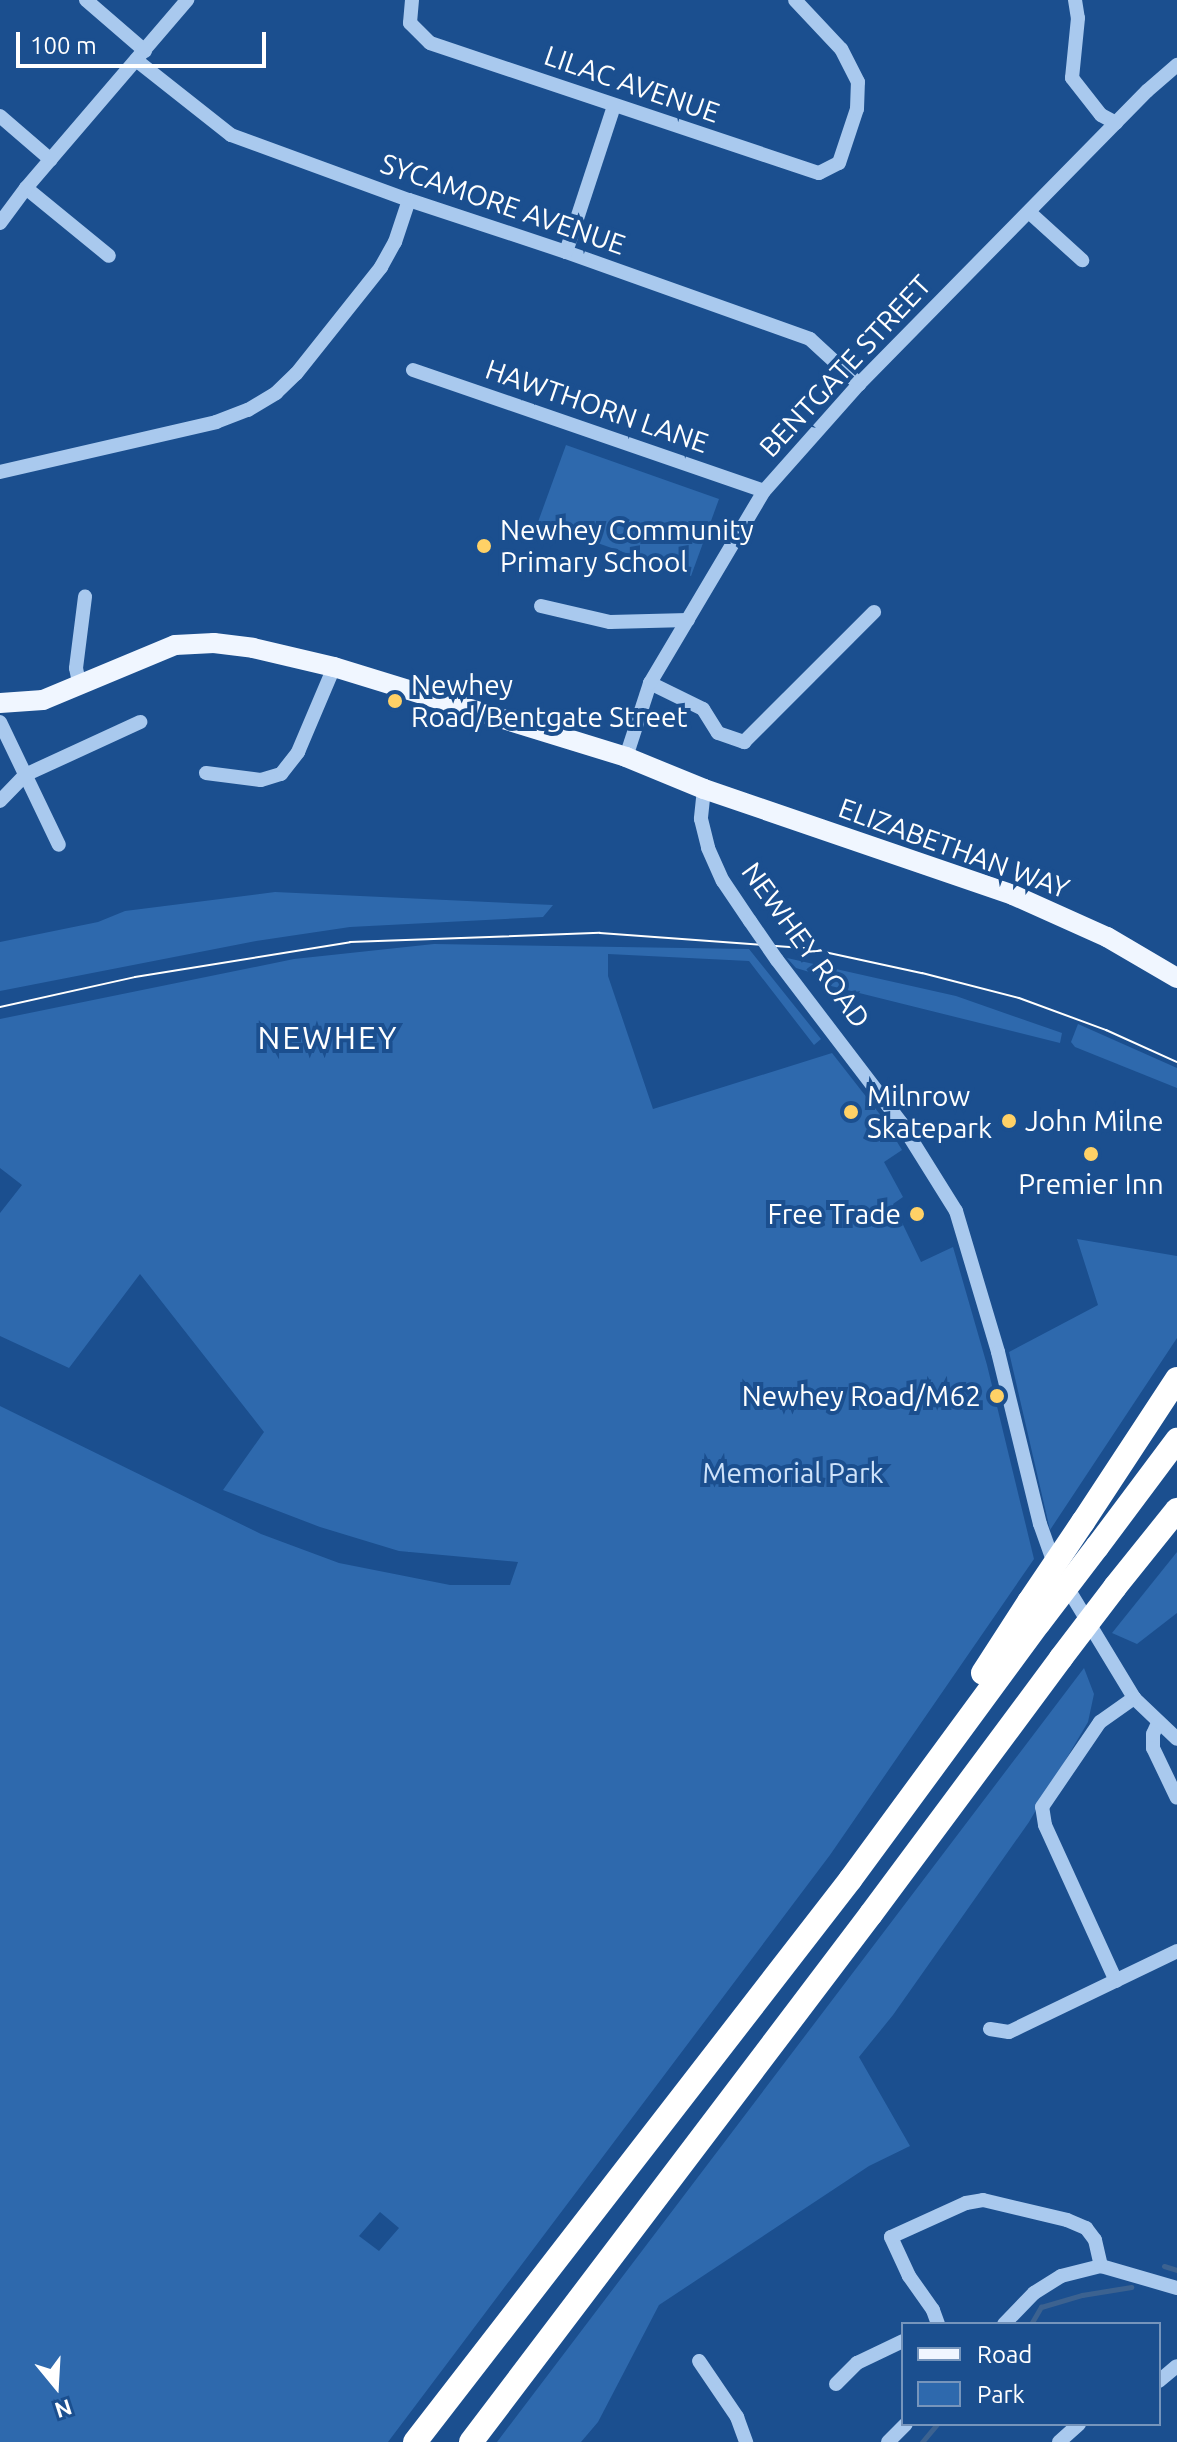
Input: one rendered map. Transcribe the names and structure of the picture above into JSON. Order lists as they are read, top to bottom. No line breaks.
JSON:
{"streets":{"main road":["ELIZABETHAN WAY"],"street":["LILAC AVENUE","SYCAMORE AVENUE","BENTGATE STREET","HAWTHORN LANE","NEWHEY ROAD"]},"crossings":[["SYCAMORE AVENUE","BENTGATE STREET"],["BENTGATE STREET","HAWTHORN LANE"],["ELIZABETHAN WAY","NEWHEY ROAD"]],"districts":["NEWHEY"],"parks":["Memorial Park"],"places":["Newhey Community Primary School","Newhey Road/Bentgate Street","Milnrow Skatepark","John Milne","Premier Inn","Free Trade","Newhey Road/M62"],"legend":["Road","Park"],"scale_bar":"100 m","north":"bottom"}
